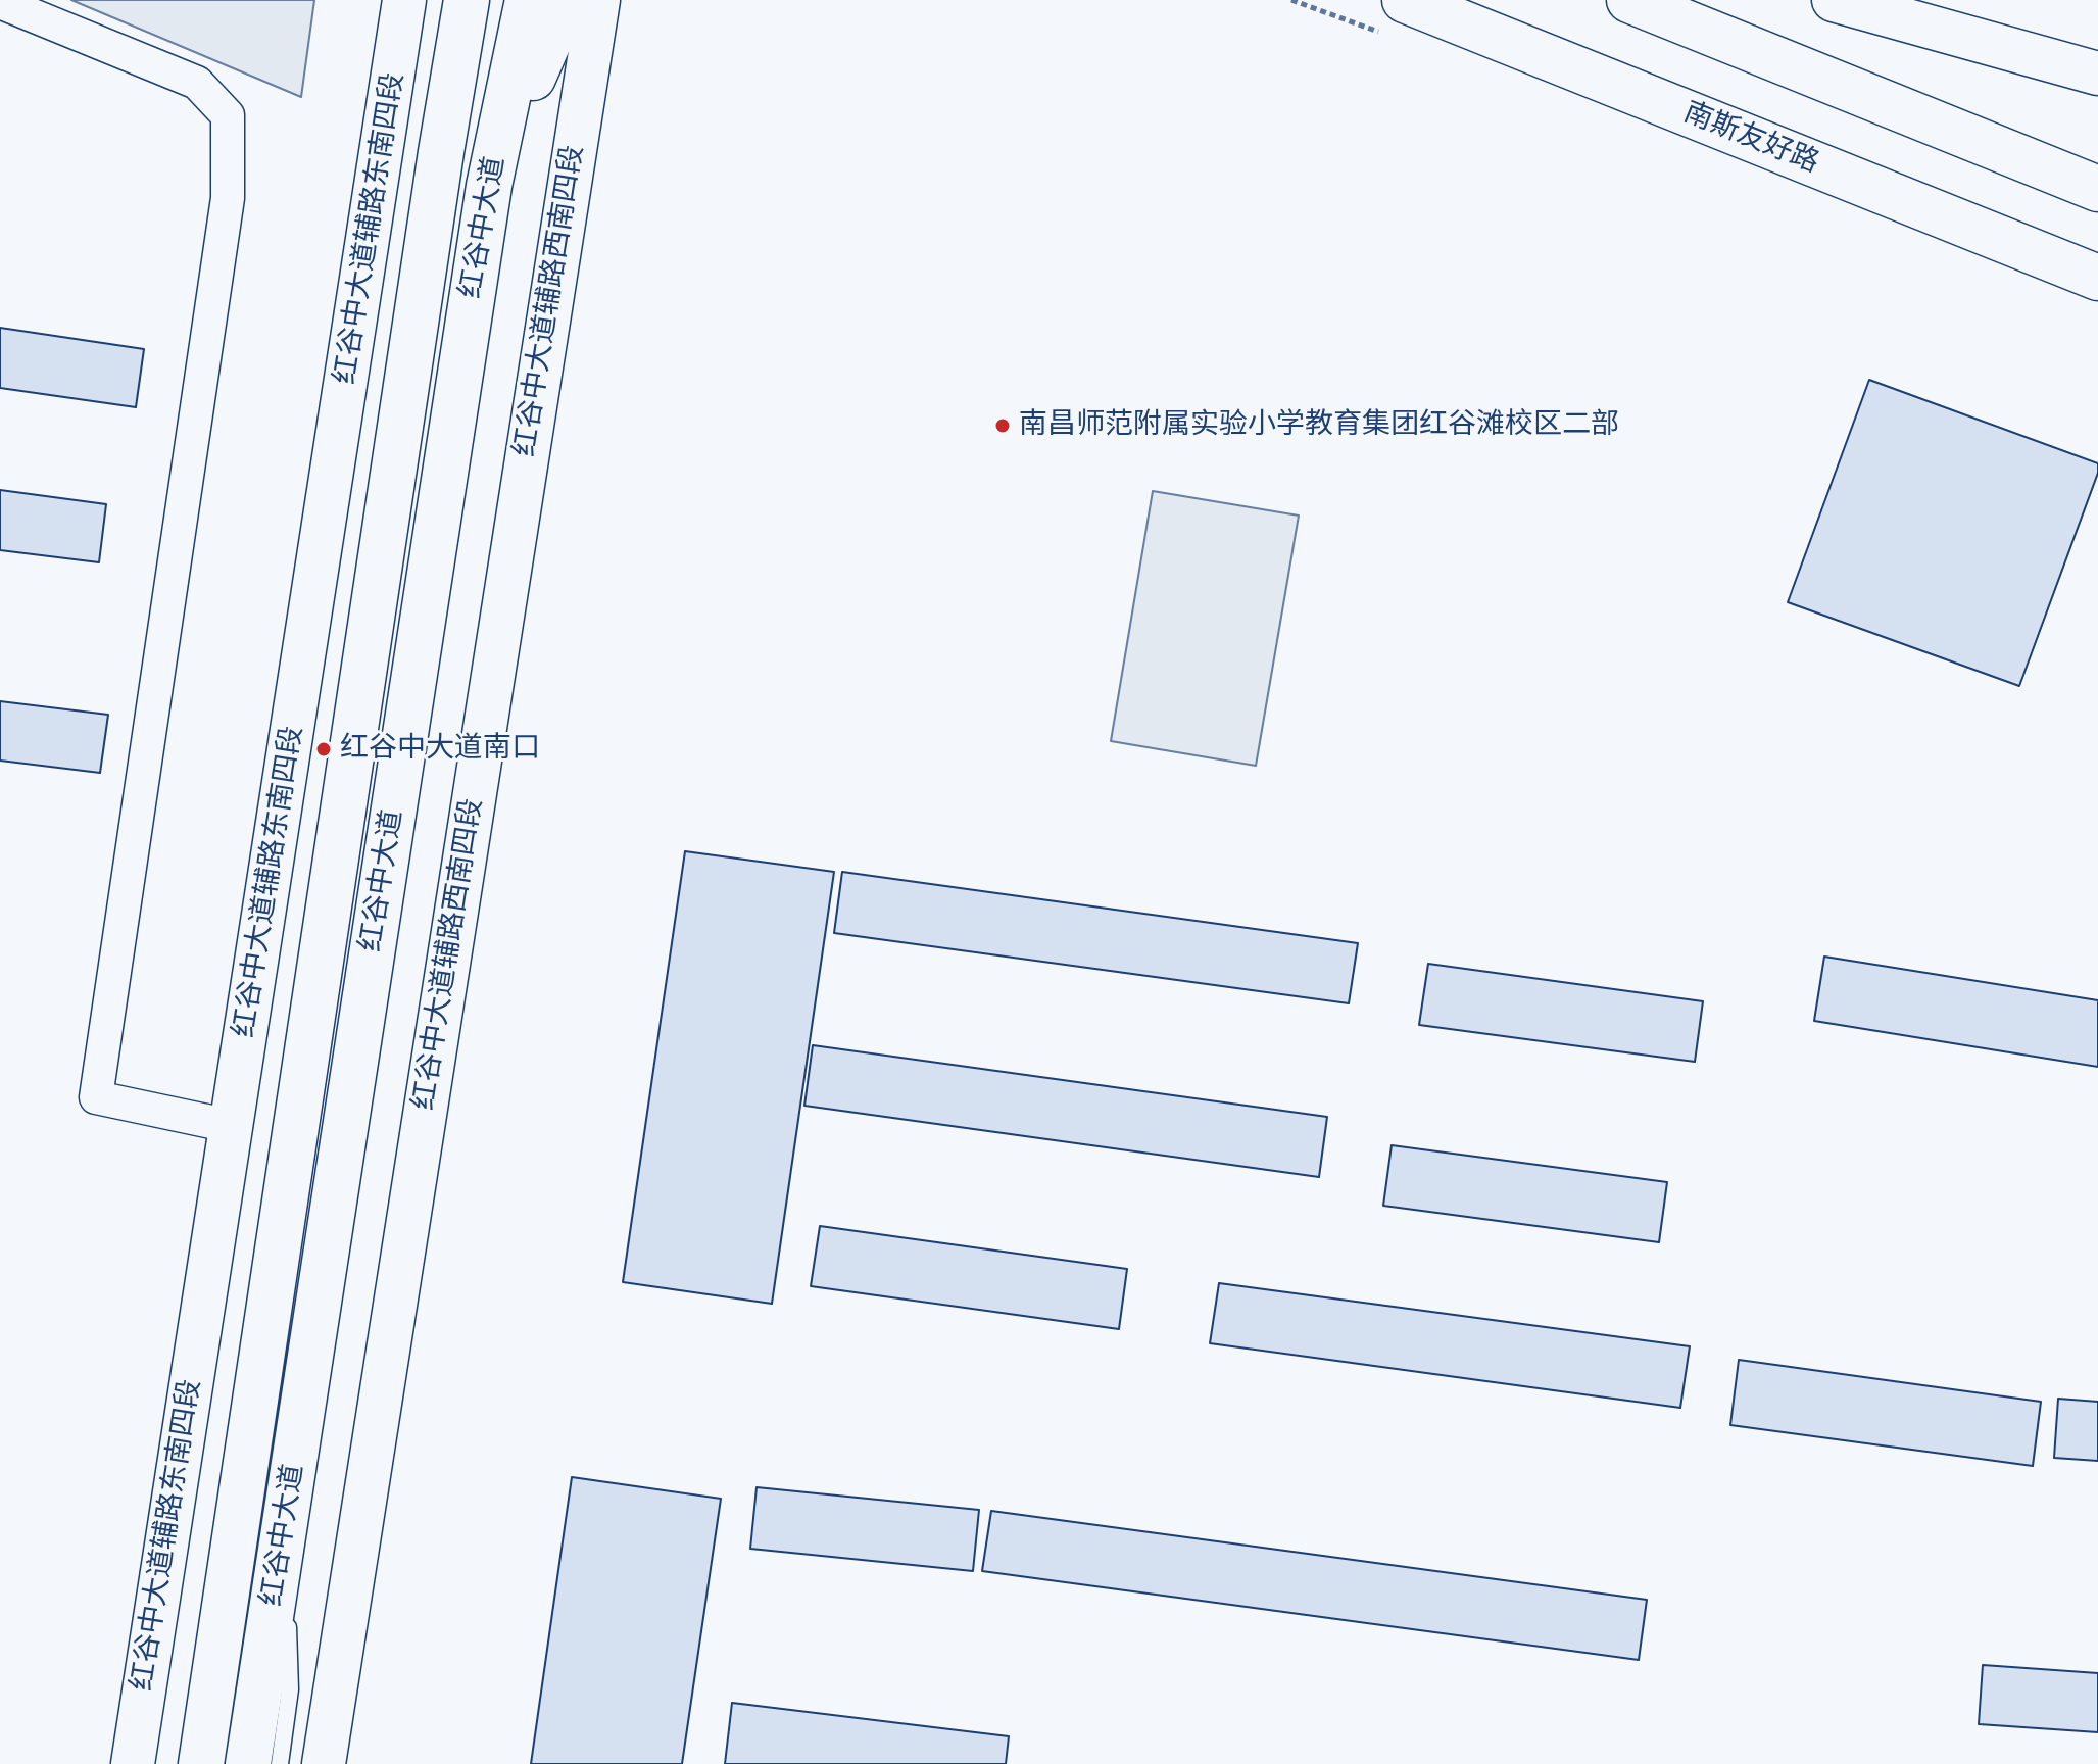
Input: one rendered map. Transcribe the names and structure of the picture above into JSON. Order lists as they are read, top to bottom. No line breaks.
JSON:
{"streets":{"main road":["南斯友好路","红谷中大道"],"street":["红谷中大道辅路东南四段","红谷中大道辅路西南四段"]},"places":["南昌师范附属实验小学教育集团红谷滩校区二部","红谷中大道南口"]}
